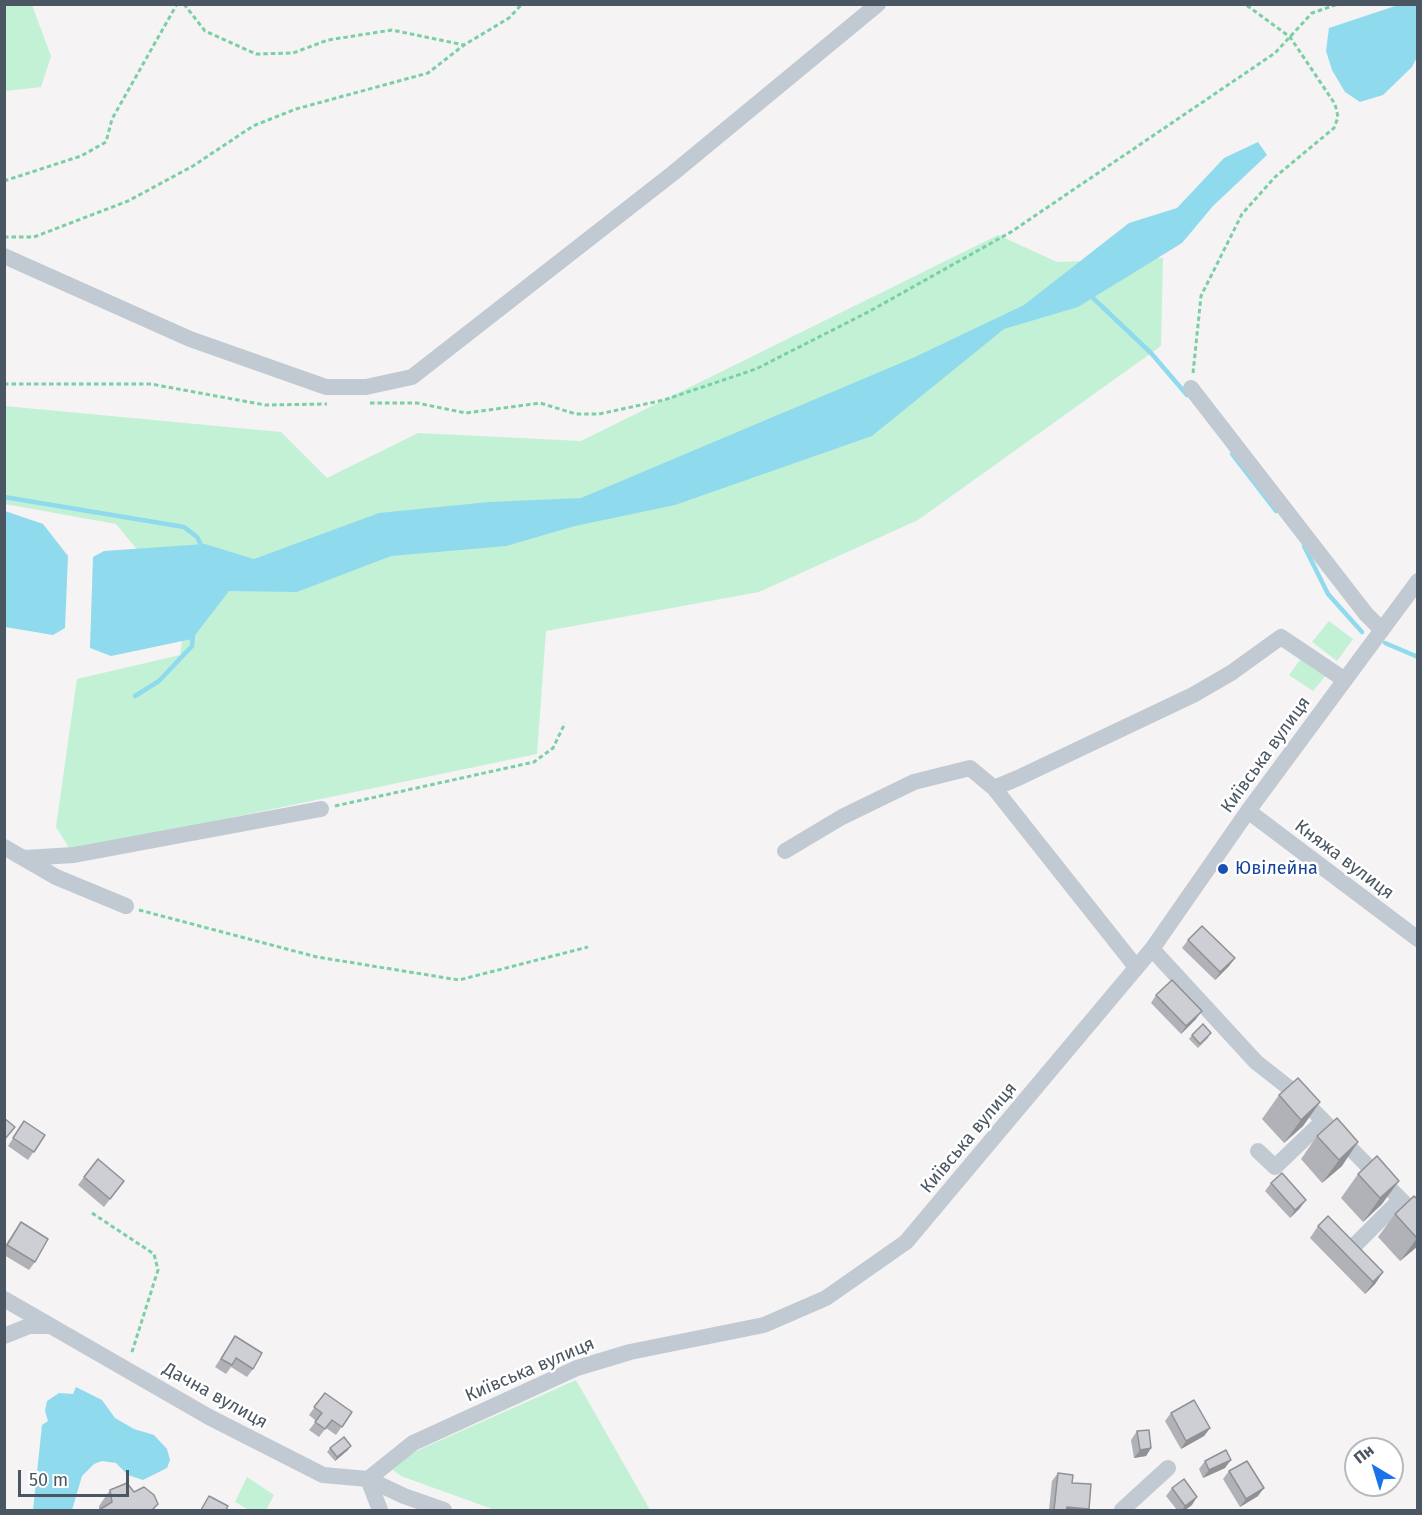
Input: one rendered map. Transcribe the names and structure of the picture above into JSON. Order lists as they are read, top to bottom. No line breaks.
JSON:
{"streets":{"street":["Київська вулиця","Княжа вулиця","Дачна вулиця"]},"crossings":[["Київська вулиця","Княжа вулиця"],["Київська вулиця","Дачна вулиця"]],"places":["Ювілейна"],"scale_bar":"50 m","north":"top left"}
